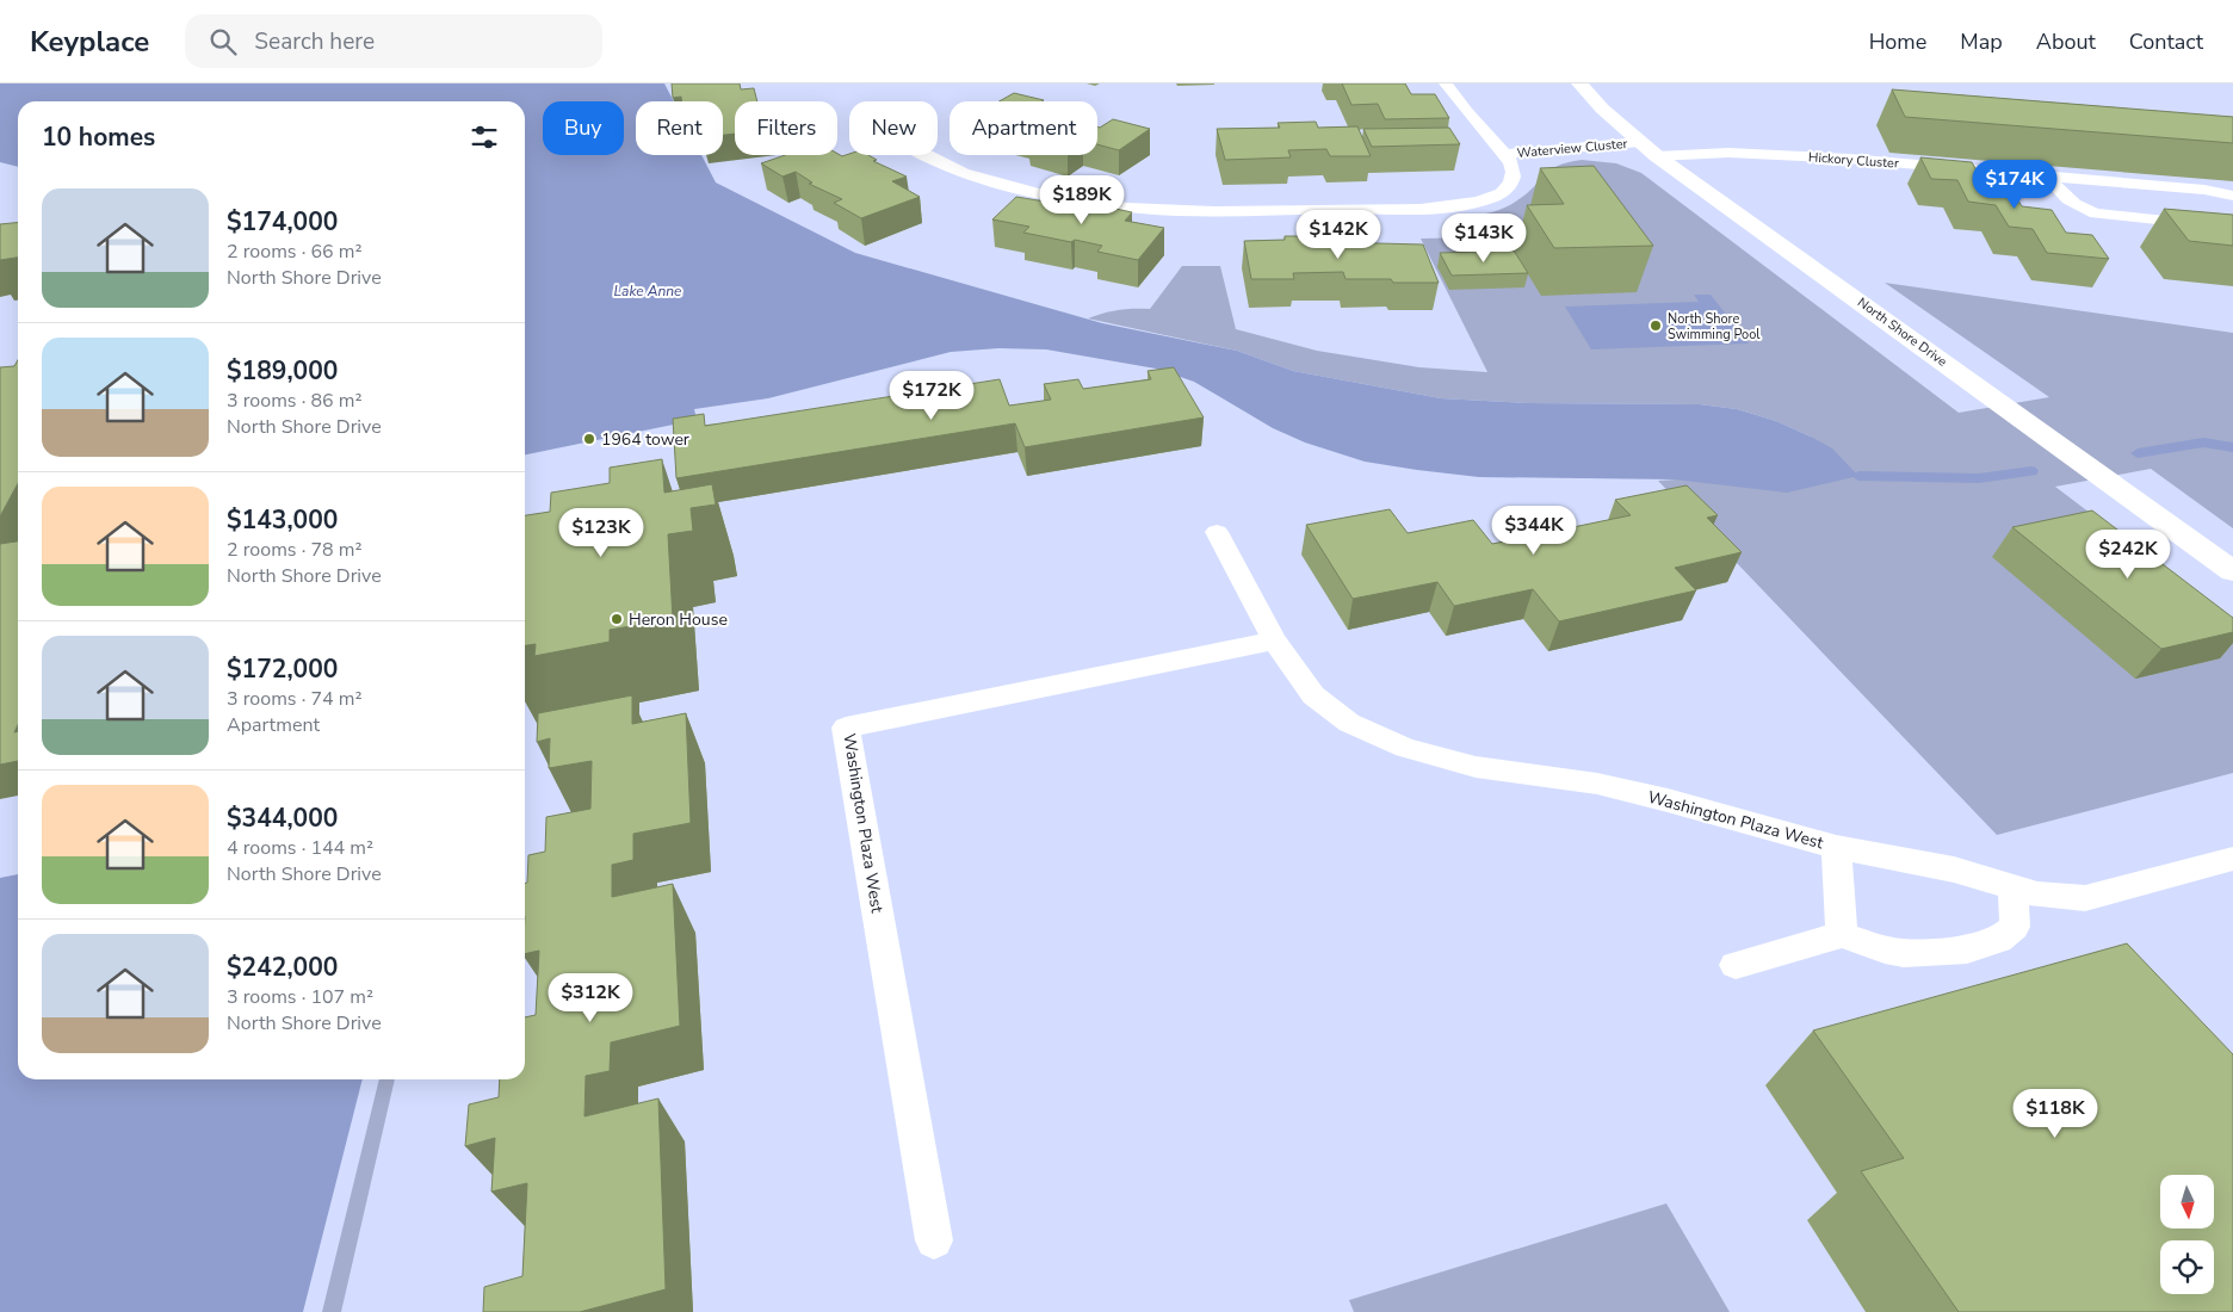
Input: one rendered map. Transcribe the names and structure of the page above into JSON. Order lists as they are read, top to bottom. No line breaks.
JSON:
{"streets":{"street":["North Shore Drive"],"lane":["Waterview Cluster","Hickory Cluster","Washington Plaza West"]},"crossings":[["Waterview Cluster","North Shore Drive"],["Hickory Cluster","North Shore Drive"]],"water":["Lake Anne"],"places":["North Shore Swimming Pool","1964 tower","Heron House"],"north":"bottom","page":{"header":"Keyplace","search":"Search here","nav":["Home","Map","About","Contact"],"chip":["Buy","Rent","Filters","New","Apartment"],"heading":"10 homes","price":["$174K","$189K","$142K","$143K","$172K","$344K","$123K","$242K","$312K","$118K"],"list":[{"name":"$174,000","note":"2 rooms · 66 m² · North Shore Drive"},{"name":"$189,000","note":"3 rooms · 86 m² · North Shore Drive"},{"name":"$143,000","note":"2 rooms · 78 m² · North Shore Drive"},{"name":"$172,000","note":"3 rooms · 74 m² · Apartment"},{"name":"$344,000","note":"4 rooms · 144 m² · North Shore Drive"},{"name":"$242,000","note":"3 rooms · 107 m² · North Shore Drive"}]}}
